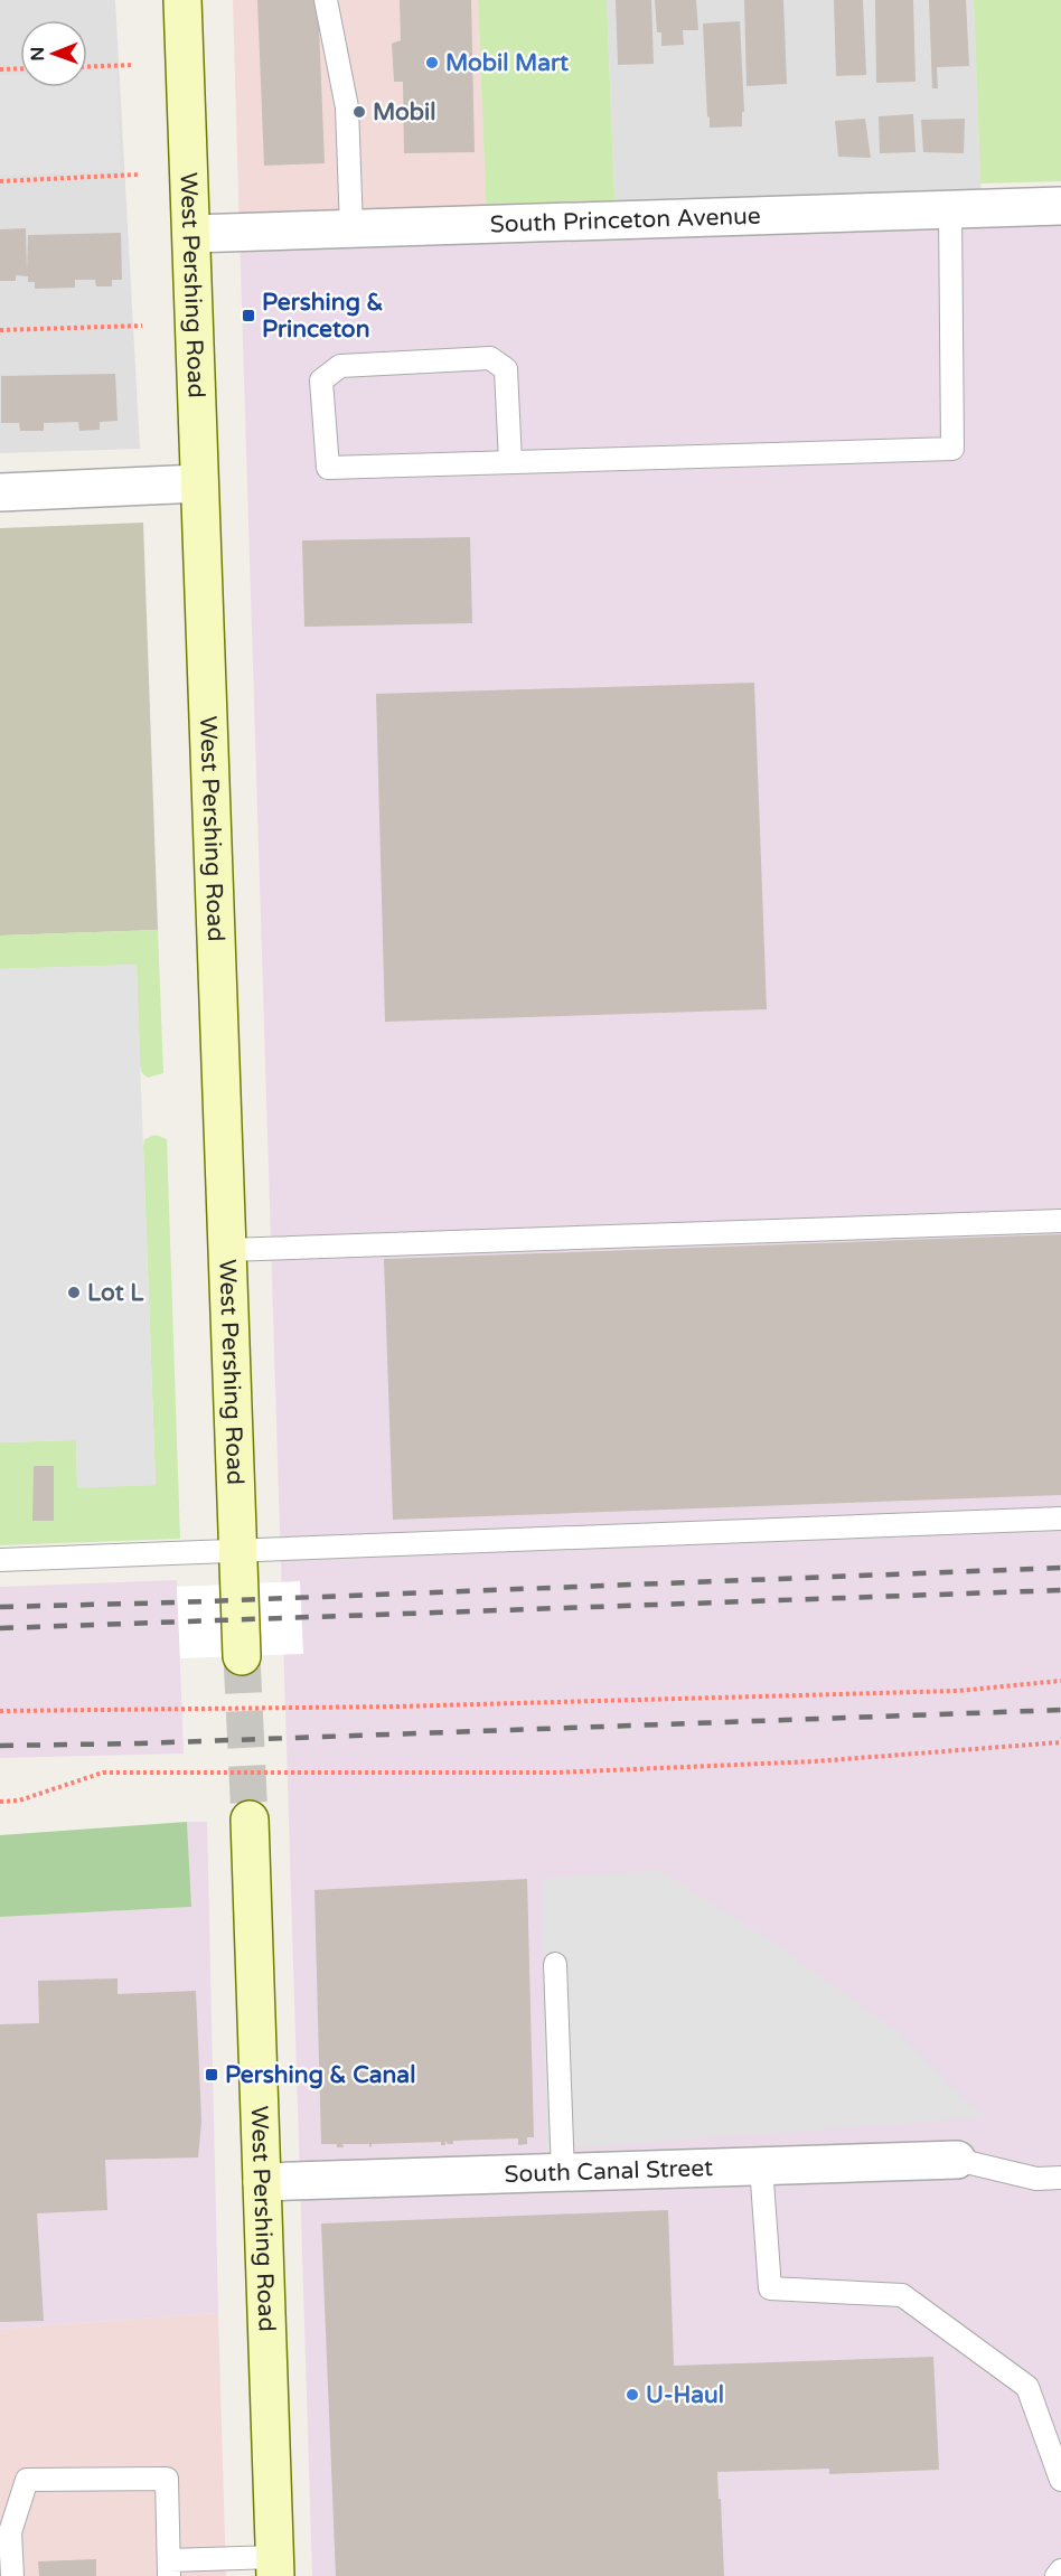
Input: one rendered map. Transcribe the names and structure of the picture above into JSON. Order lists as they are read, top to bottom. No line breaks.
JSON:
{"streets":{"main road":["West Pershing Road"],"street":["South Princeton Avenue","South Canal Street"]},"crossings":[["South Princeton Avenue","West Pershing Road"],["West Pershing Road","South Canal Street"]],"places":{"other":["Mobil Mart","Mobil","Lot L","U-Haul"],"transit":["Pershing & Princeton","Pershing & Canal"]},"north":"left"}
